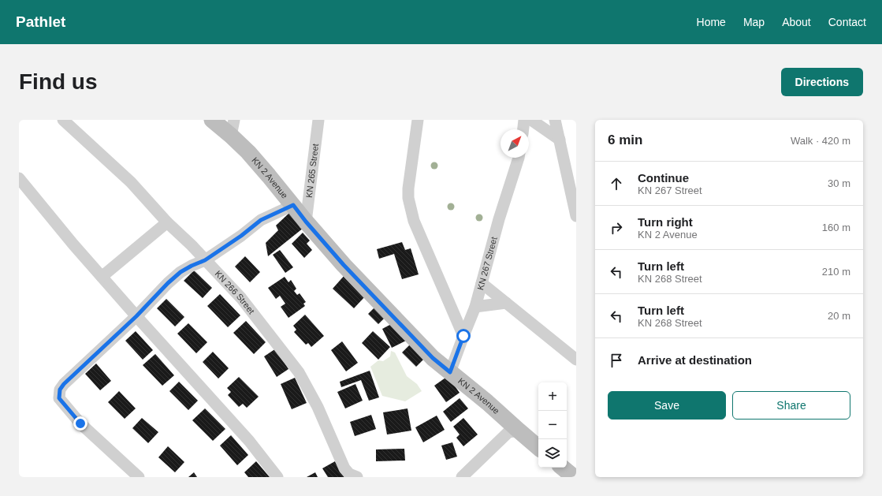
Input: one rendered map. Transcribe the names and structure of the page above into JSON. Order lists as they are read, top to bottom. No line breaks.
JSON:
{"streets":{"main road":["KN 2 Avenue"],"street":["KN 265 Street","KN 267 Street","KN 266 Street"]},"crossings":[["KN 265 Street","KN 2 Avenue"],["KN 2 Avenue","KN 267 Street"]],"north":"top right","page":{"header":"Pathlet","nav":["Home","Map","About","Contact"],"buttons":["Directions",["Save","Share"]],"title":"Find us","heading":["6 min","Walk · 420 m"],"list":[["Continue","KN 267 Street","30 m"],["Turn right","KN 2 Avenue","160 m"],["Turn left","KN 268 Street","210 m"],["Turn left","KN 268 Street","20 m"],"Arrive at destination"],"map_buttons":["+","−"]}}
